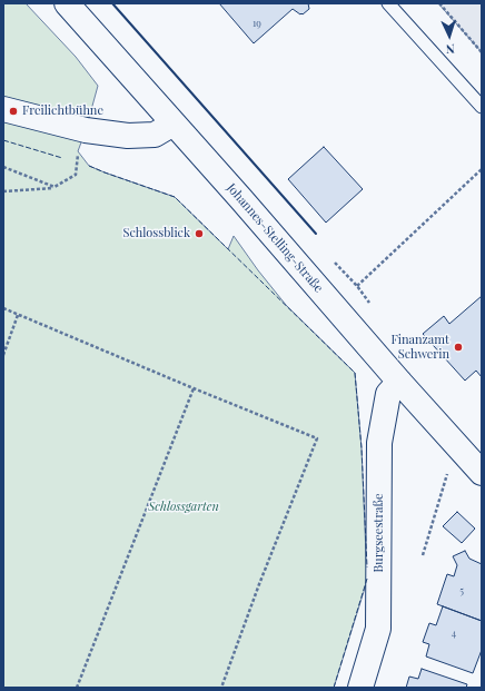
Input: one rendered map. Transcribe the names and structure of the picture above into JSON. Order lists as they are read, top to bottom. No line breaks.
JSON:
{"streets":{"street":["Johannes-Stelling-Straße","Burgseestraße"]},"crossings":[["Johannes-Stelling-Straße","Burgseestraße"]],"parks":["Schlossgarten"],"places":["Freilichtbühne","Schlossblick","Finanzamt Schwerin"],"house_numbers":["19","5","4"],"north":"bottom"}
